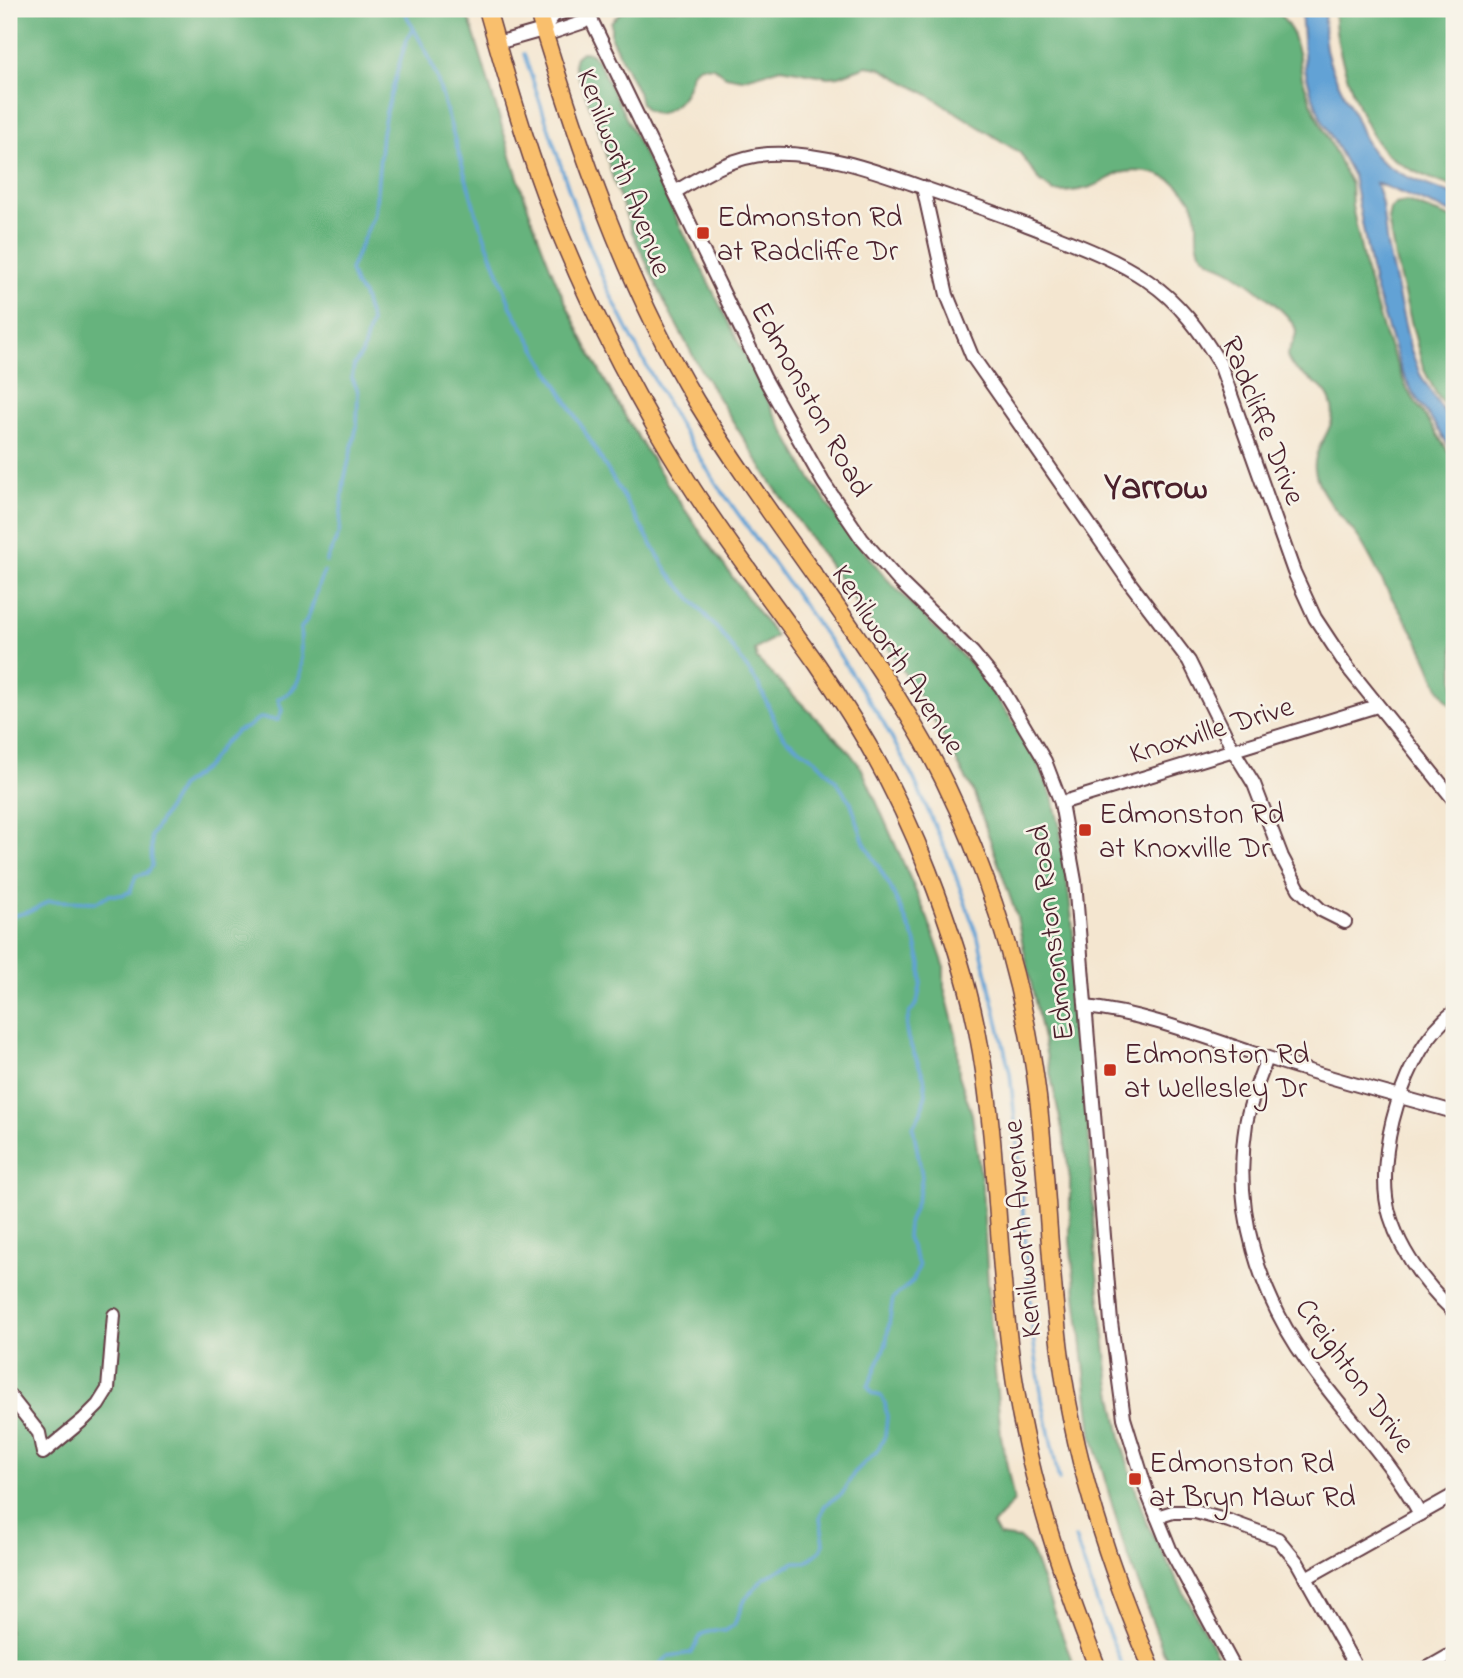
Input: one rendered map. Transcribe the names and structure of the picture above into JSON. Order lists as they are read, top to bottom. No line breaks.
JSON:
{"streets":{"main road":["Kenilworth Avenue"],"street":["Edmonston Road","Radcliffe Drive","Knoxville Drive","Creighton Drive"]},"crossings":[["Edmonston Road","Radcliffe Drive"],["Edmonston Road","Knoxville Drive"],["Radcliffe Drive","Knoxville Drive"]],"districts":["Yarrow"],"places":{"transit":["Edmonston Rd at Radcliffe Dr","Edmonston Rd at Knoxville Dr","Edmonston Rd at Wellesley Dr","Edmonston Rd at Bryn Mawr Rd"]}}
